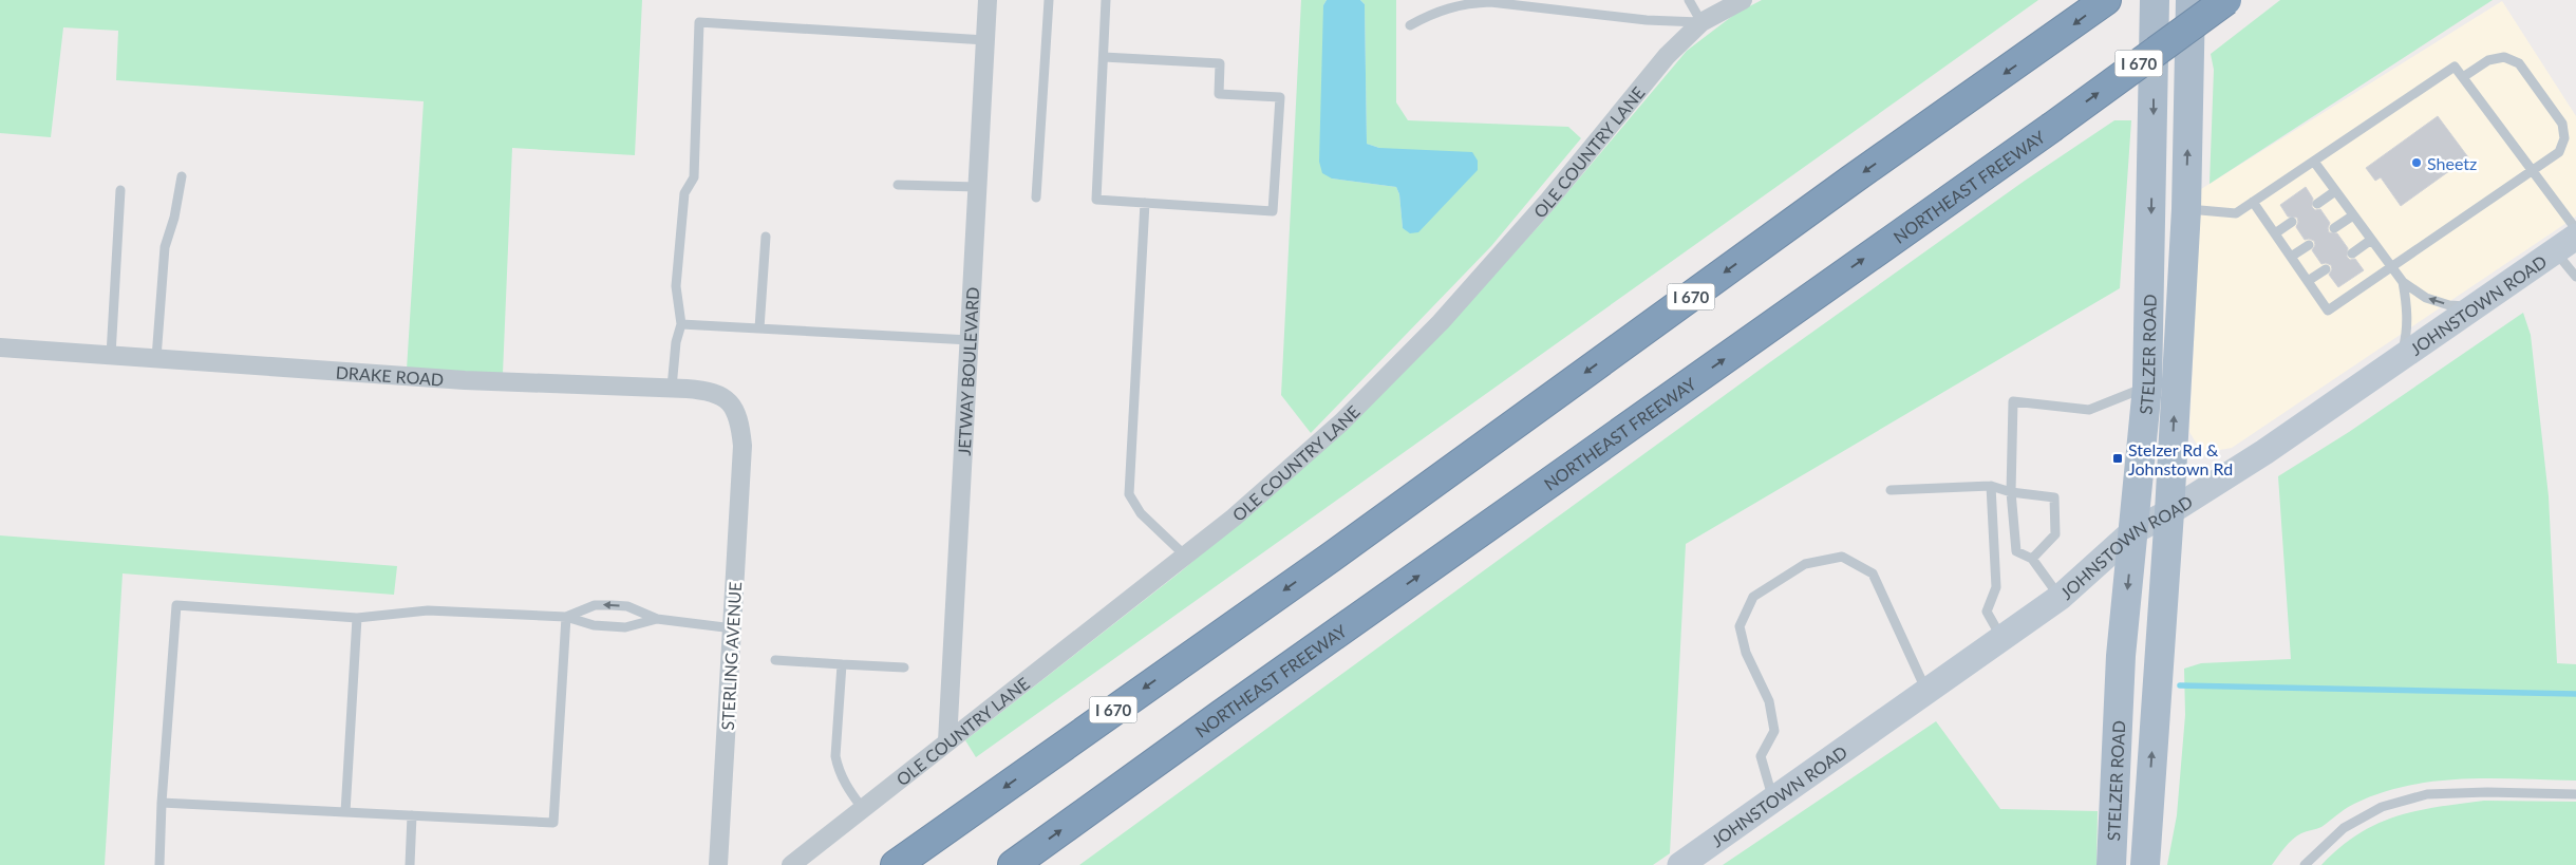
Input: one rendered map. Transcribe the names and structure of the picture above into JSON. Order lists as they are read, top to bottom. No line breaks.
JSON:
{"streets":{"highway":["I 670","NORTHEAST FREEWAY"],"main road":["JOHNSTOWN ROAD","STELZER ROAD"],"street":["OLE COUNTRY LANE","JETWAY BOULEVARD","DRAKE ROAD","STERLING AVENUE"]},"crossings":[["OLE COUNTRY LANE","JETWAY BOULEVARD"],["JOHNSTOWN ROAD","STELZER ROAD"],["DRAKE ROAD","STERLING AVENUE"]],"places":{"other":["Sheetz"],"transit":["Stelzer Rd & Johnstown Rd"]}}
